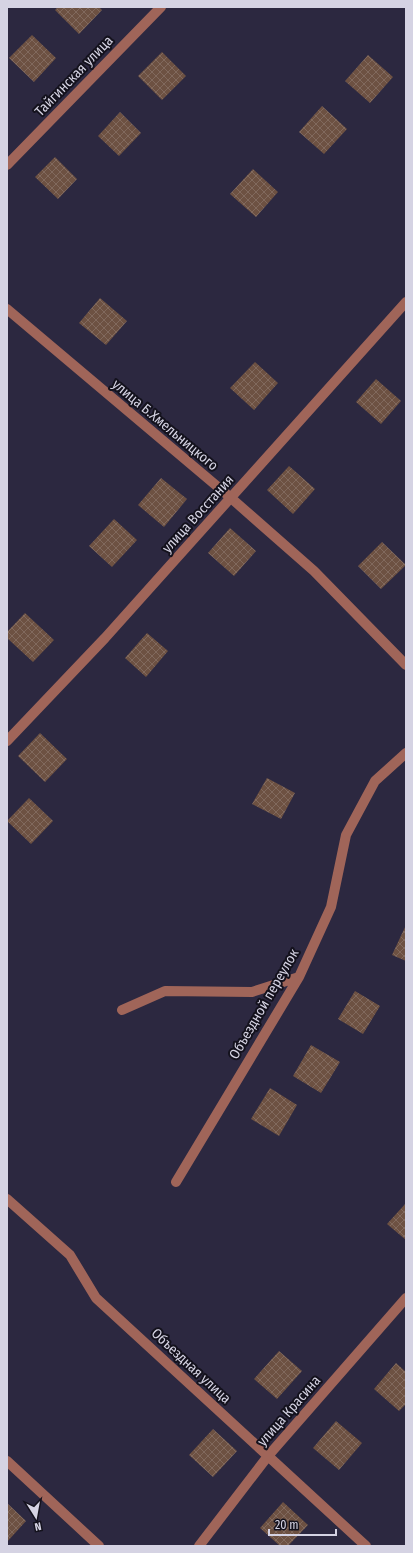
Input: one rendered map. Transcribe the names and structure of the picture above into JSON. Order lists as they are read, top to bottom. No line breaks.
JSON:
{"streets":{"street":["Тайгинская улица","улица Б.Хмельницкого","улица Восстания","Объездной переулок","Объездная улица","улица Красина"]},"crossings":[["улица Б.Хмельницкого","улица Восстания"],["Объездная улица","улица Красина"]],"scale_bar":"20 m","north":"bottom"}
